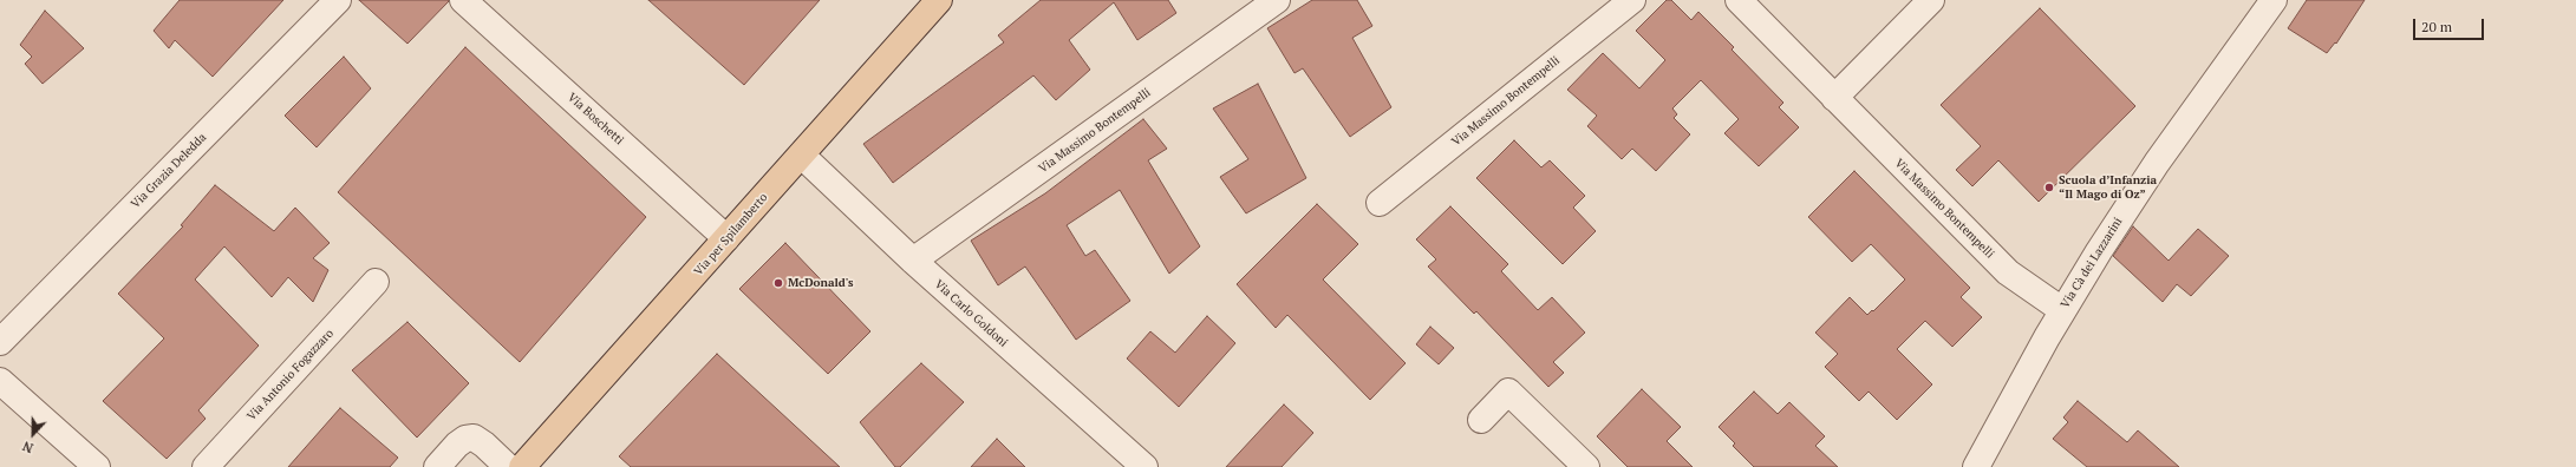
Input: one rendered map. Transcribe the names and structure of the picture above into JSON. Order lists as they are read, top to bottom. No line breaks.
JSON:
{"streets":{"main road":["Via per Spilamberto"],"street":["Via Massimo Bontempelli","Via Boschetti","Via Grazia Deledda","Via Cà dei Lazzarini","Via Carlo Goldoni","Via Antonio Fogazzaro"]},"crossings":[["Via Massimo Bontempelli","Via Cà dei Lazzarini"],["Via Massimo Bontempelli","Via Carlo Goldoni"],["Via Boschetti","Via per Spilamberto"],["Via per Spilamberto","Via Carlo Goldoni"]],"places":["Scuola d’Infanzia “Il Mago di Oz”","McDonald's"],"scale_bar":"20 m","north":"bottom"}
